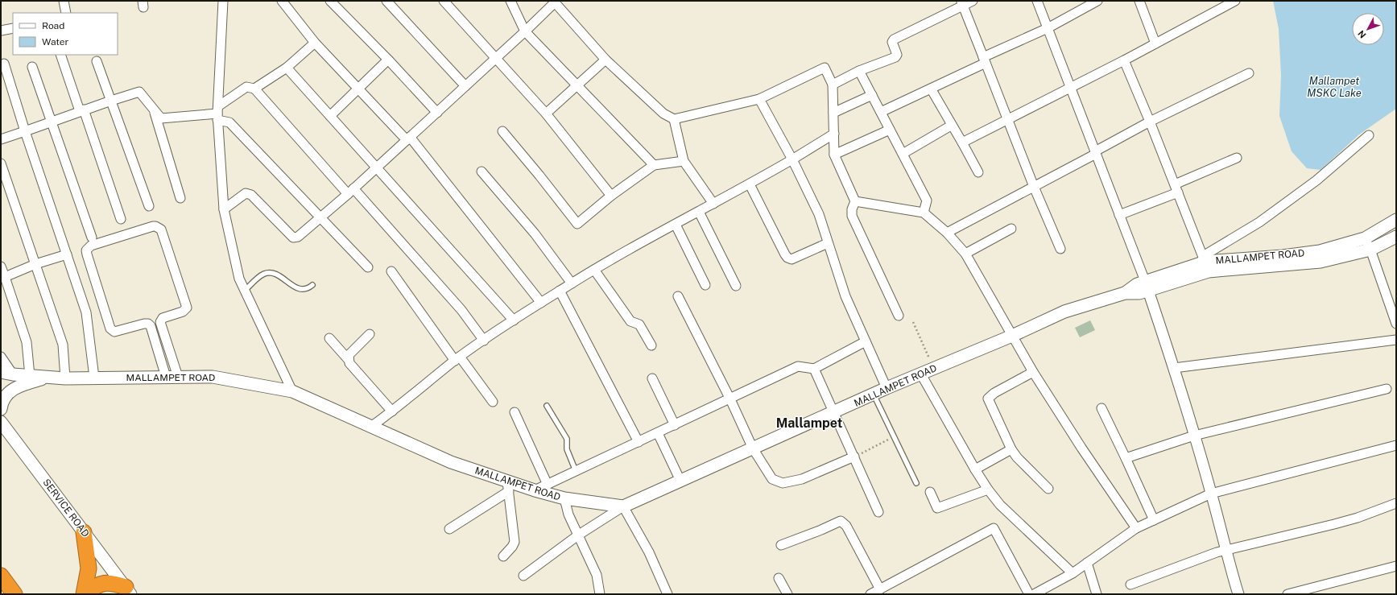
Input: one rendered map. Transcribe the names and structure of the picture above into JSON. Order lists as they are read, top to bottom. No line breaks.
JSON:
{"streets":{"main road":["MALLAMPET ROAD","SERVICE ROAD"]},"districts":["Mallampet"],"water":["Mallampet MSKC Lake"],"legend":["Road","Water"],"north":"bottom left"}
